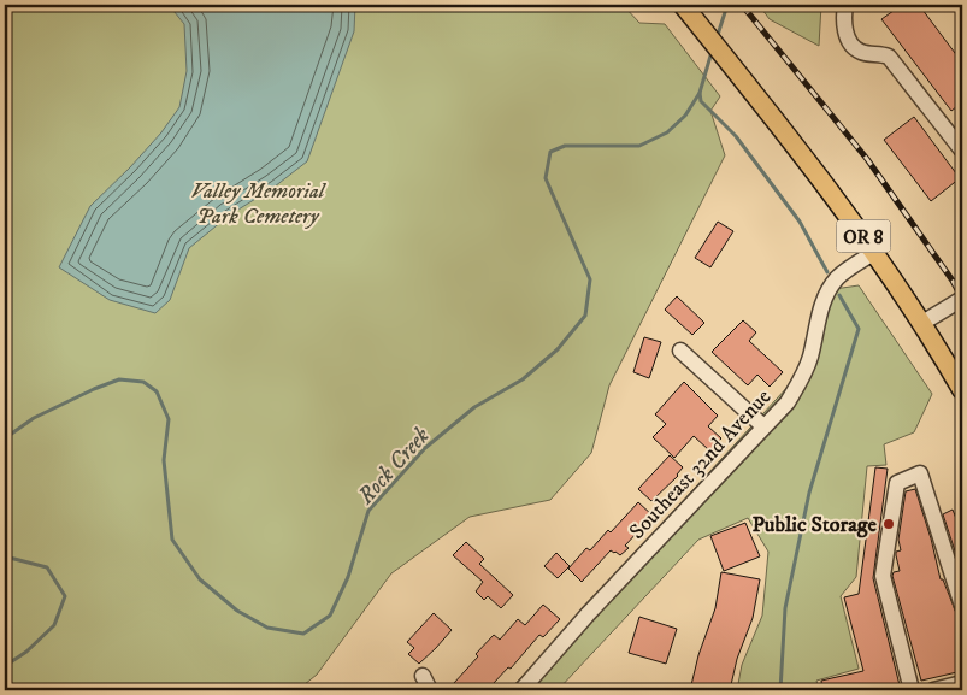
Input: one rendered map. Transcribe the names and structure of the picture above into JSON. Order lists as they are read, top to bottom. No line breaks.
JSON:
{"streets":{"main road":["OR 8"],"street":["Southeast 32nd Avenue"]},"crossings":[["OR 8","Southeast 32nd Avenue"]],"water":["Rock Creek"],"parks":["Valley Memorial Park Cemetery"],"places":["Public Storage"]}
